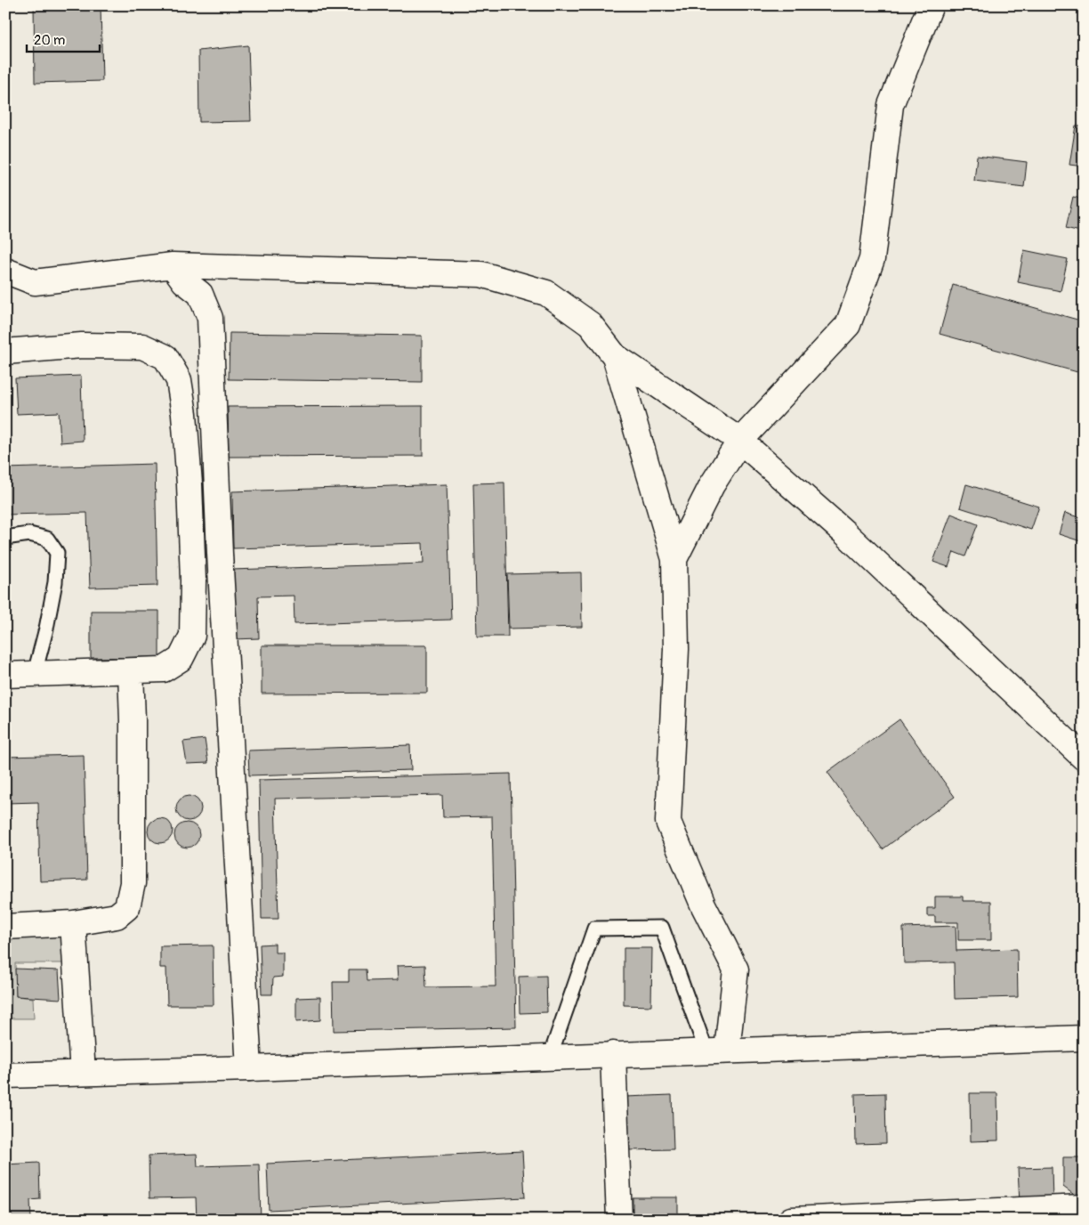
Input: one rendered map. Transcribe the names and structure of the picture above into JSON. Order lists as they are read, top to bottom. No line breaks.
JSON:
{"scale_bar":"20 m"}
